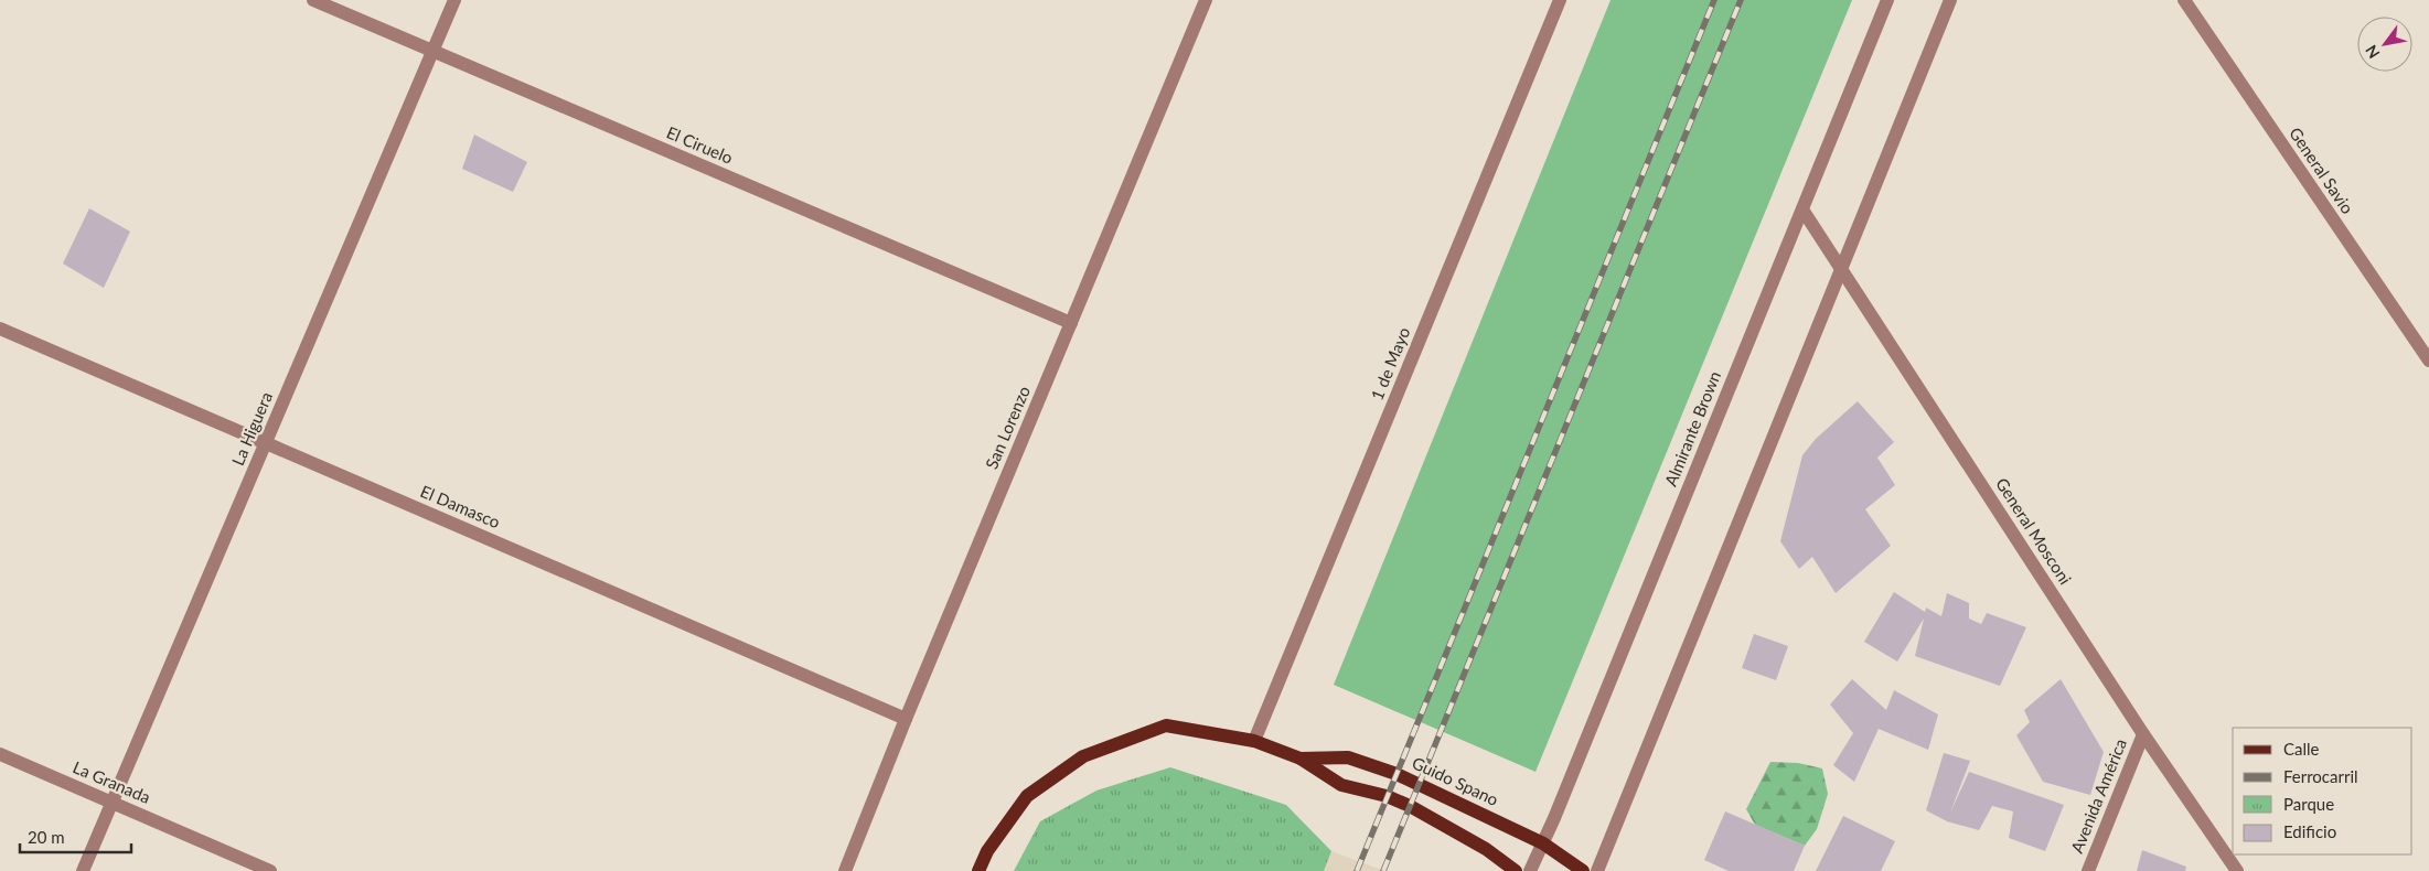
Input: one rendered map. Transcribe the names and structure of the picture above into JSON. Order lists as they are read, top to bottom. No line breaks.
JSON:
{"streets":{"main road":["Guido Spano"],"street":["El Ciruelo","General Savio","1 de Mayo","San Lorenzo","La Higuera","Almirante Brown","El Damasco","General Mosconi","La Granada","Avenida América"]},"crossings":[["El Ciruelo","San Lorenzo"],["El Ciruelo","La Higuera"],["1 de Mayo","Guido Spano"],["San Lorenzo","El Damasco"],["La Higuera","El Damasco"],["La Higuera","La Granada"],["Almirante Brown","General Mosconi"],["Almirante Brown","Guido Spano"],["General Mosconi","Avenida América"]],"legend":["Calle","Ferrocarril","Parque","Edificio"],"scale_bar":"20 m","north":"bottom left"}
